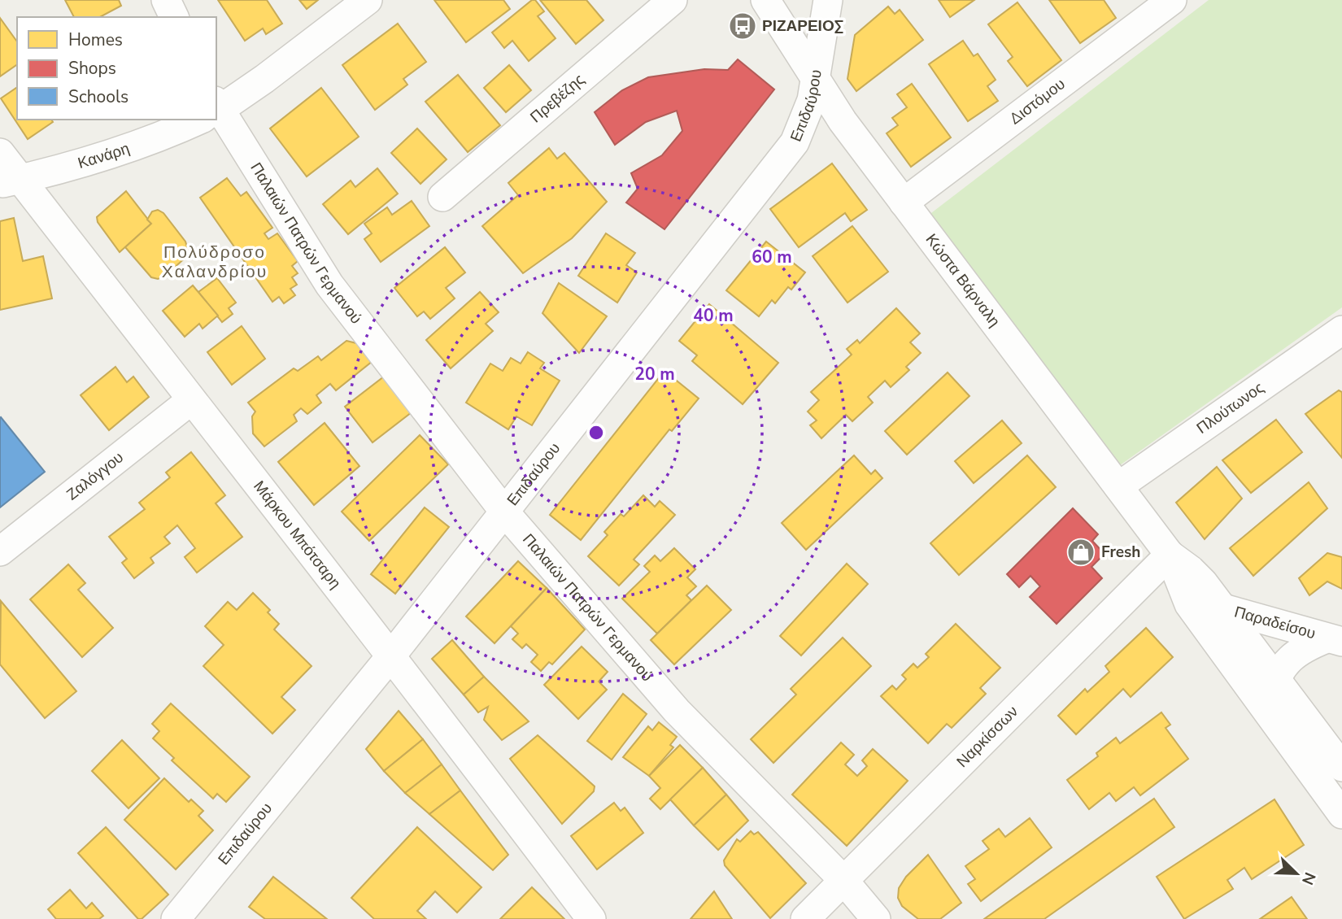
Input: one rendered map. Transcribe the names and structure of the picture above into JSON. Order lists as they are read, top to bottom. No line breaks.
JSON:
{"streets":{"street":["Πρεβέζης","Διστόμου","Επιδαύρου","Κανάρη","Παλαιών Πατρών Γερμανού","Κώστα Βάρναλη","Πλούτωνος","Ζαλόγγου","Μάρκου Μπότσαρη","Παραδείσου","Ναρκίσσων"]},"crossings":[["Διστόμου","Κώστα Βάρναλη"],["Επιδαύρου","Παλαιών Πατρών Γερμανού"],["Επιδαύρου","Κώστα Βάρναλη"],["Επιδαύρου","Μάρκου Μπότσαρη"],["Κανάρη","Μάρκου Μπότσαρη"],["Παλαιών Πατρών Γερμανού","Ναρκίσσων"],["Κώστα Βάρναλη","Πλούτωνος"],["Κώστα Βάρναλη","Παραδείσου"],["Κώστα Βάρναλη","Ναρκίσσων"],["Ζαλόγγου","Μάρκου Μπότσαρη"]],"districts":["Πολύδροσο Χαλανδρίου"],"places":{"bus stop":["ΡΙΖΑΡΕΙΟΣ"],"shop":["Fresh"]},"legend":["Homes","Shops","Schools"],"north":"bottom right","rings":["60 m","40 m","20 m"]}
